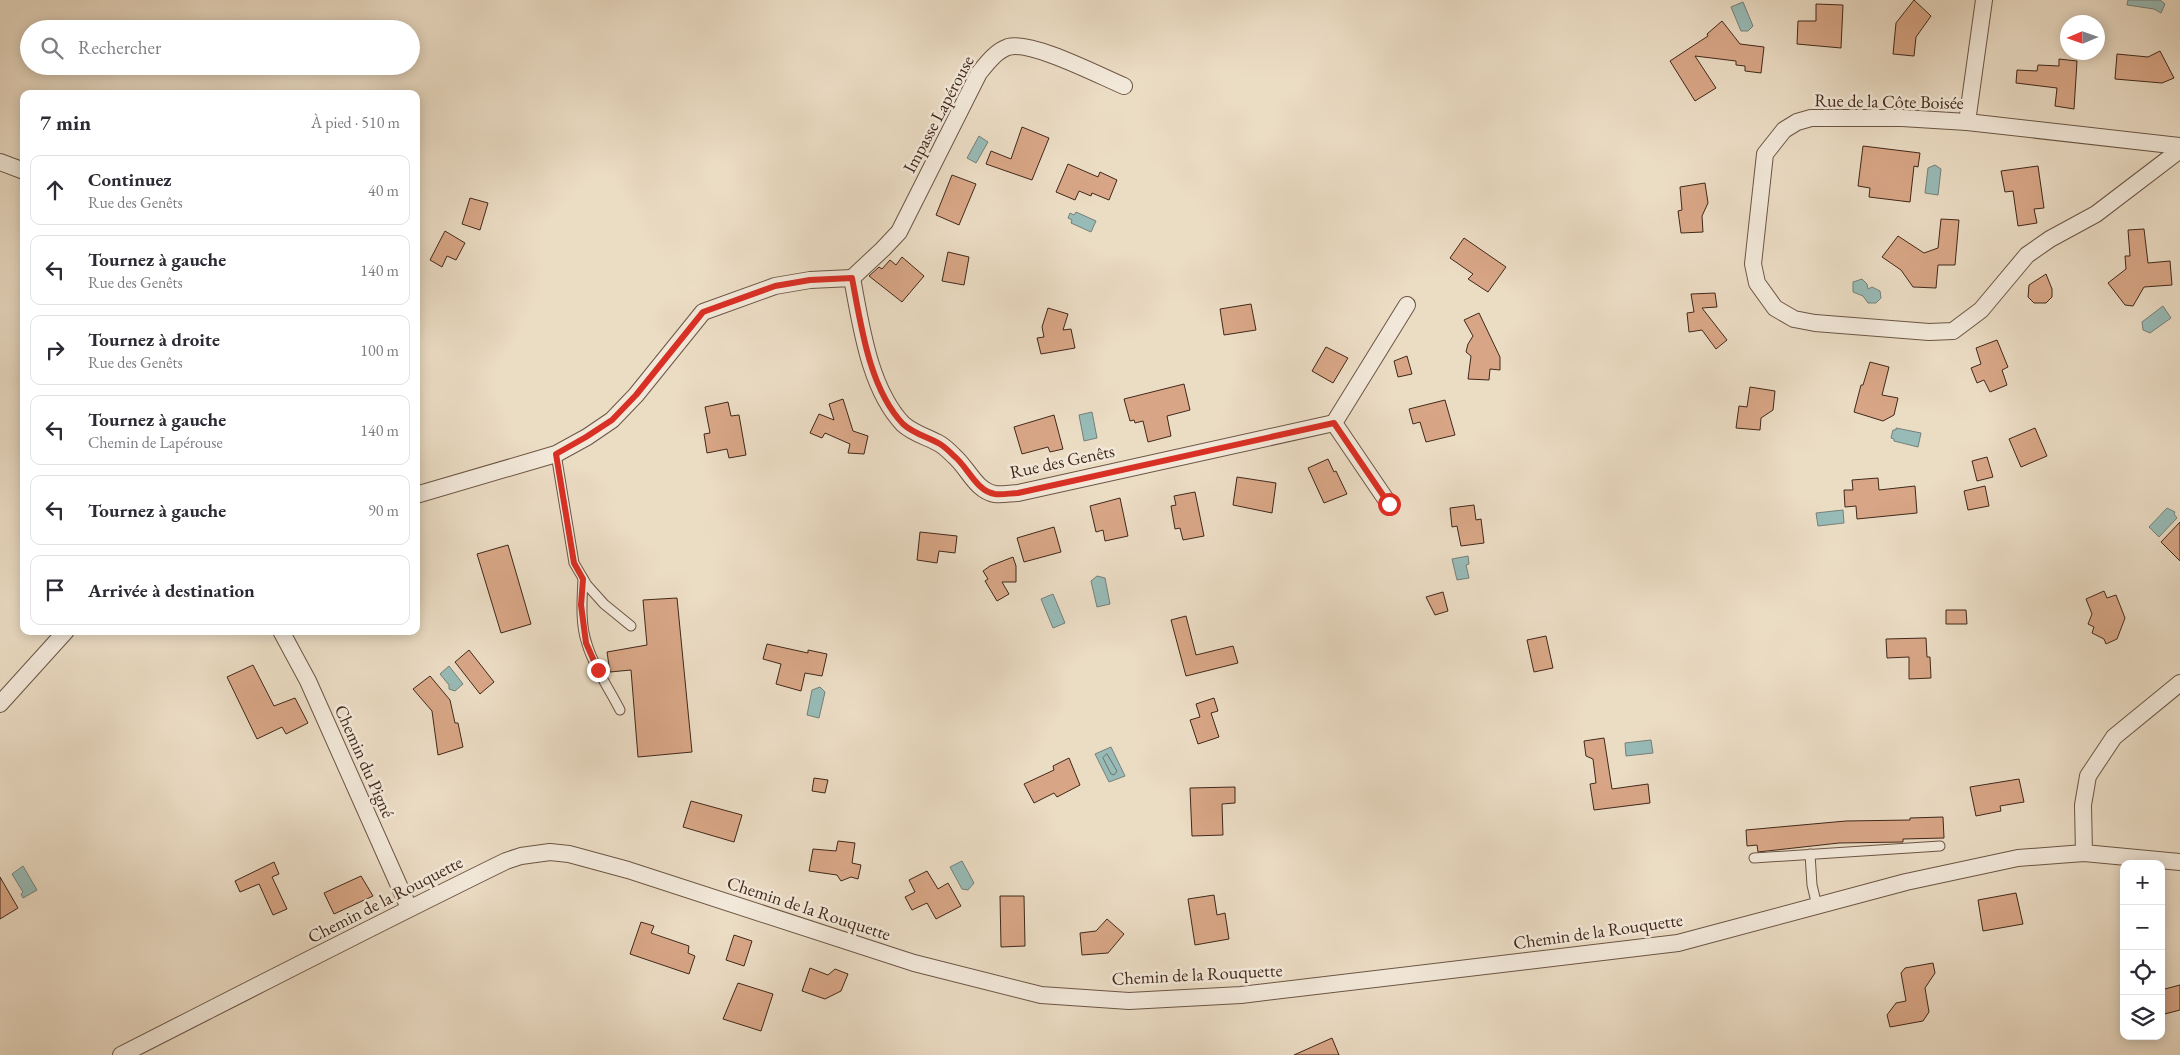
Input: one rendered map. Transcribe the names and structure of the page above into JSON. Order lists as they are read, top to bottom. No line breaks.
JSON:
{"streets":{"street":["Rue de la Côte Boisée","Impasse Lapérouse","Rue des Genêts","Chemin du Pigné","Chemin de la Rouquette"]},"crossings":[["Impasse Lapérouse","Rue des Genêts"],["Chemin du Pigné","Chemin de la Rouquette"]],"north":"left","page":{"search":"Rechercher","heading":["7 min","À pied · 510 m"],"list":[["Continuez","Rue des Genêts","40 m"],["Tournez à gauche","Rue des Genêts","140 m"],["Tournez à droite","Rue des Genêts","100 m"],["Tournez à gauche","Chemin de Lapérouse","140 m"],["Tournez à gauche","90 m"],"Arrivée à destination"],"map_buttons":["+","−"]}}
